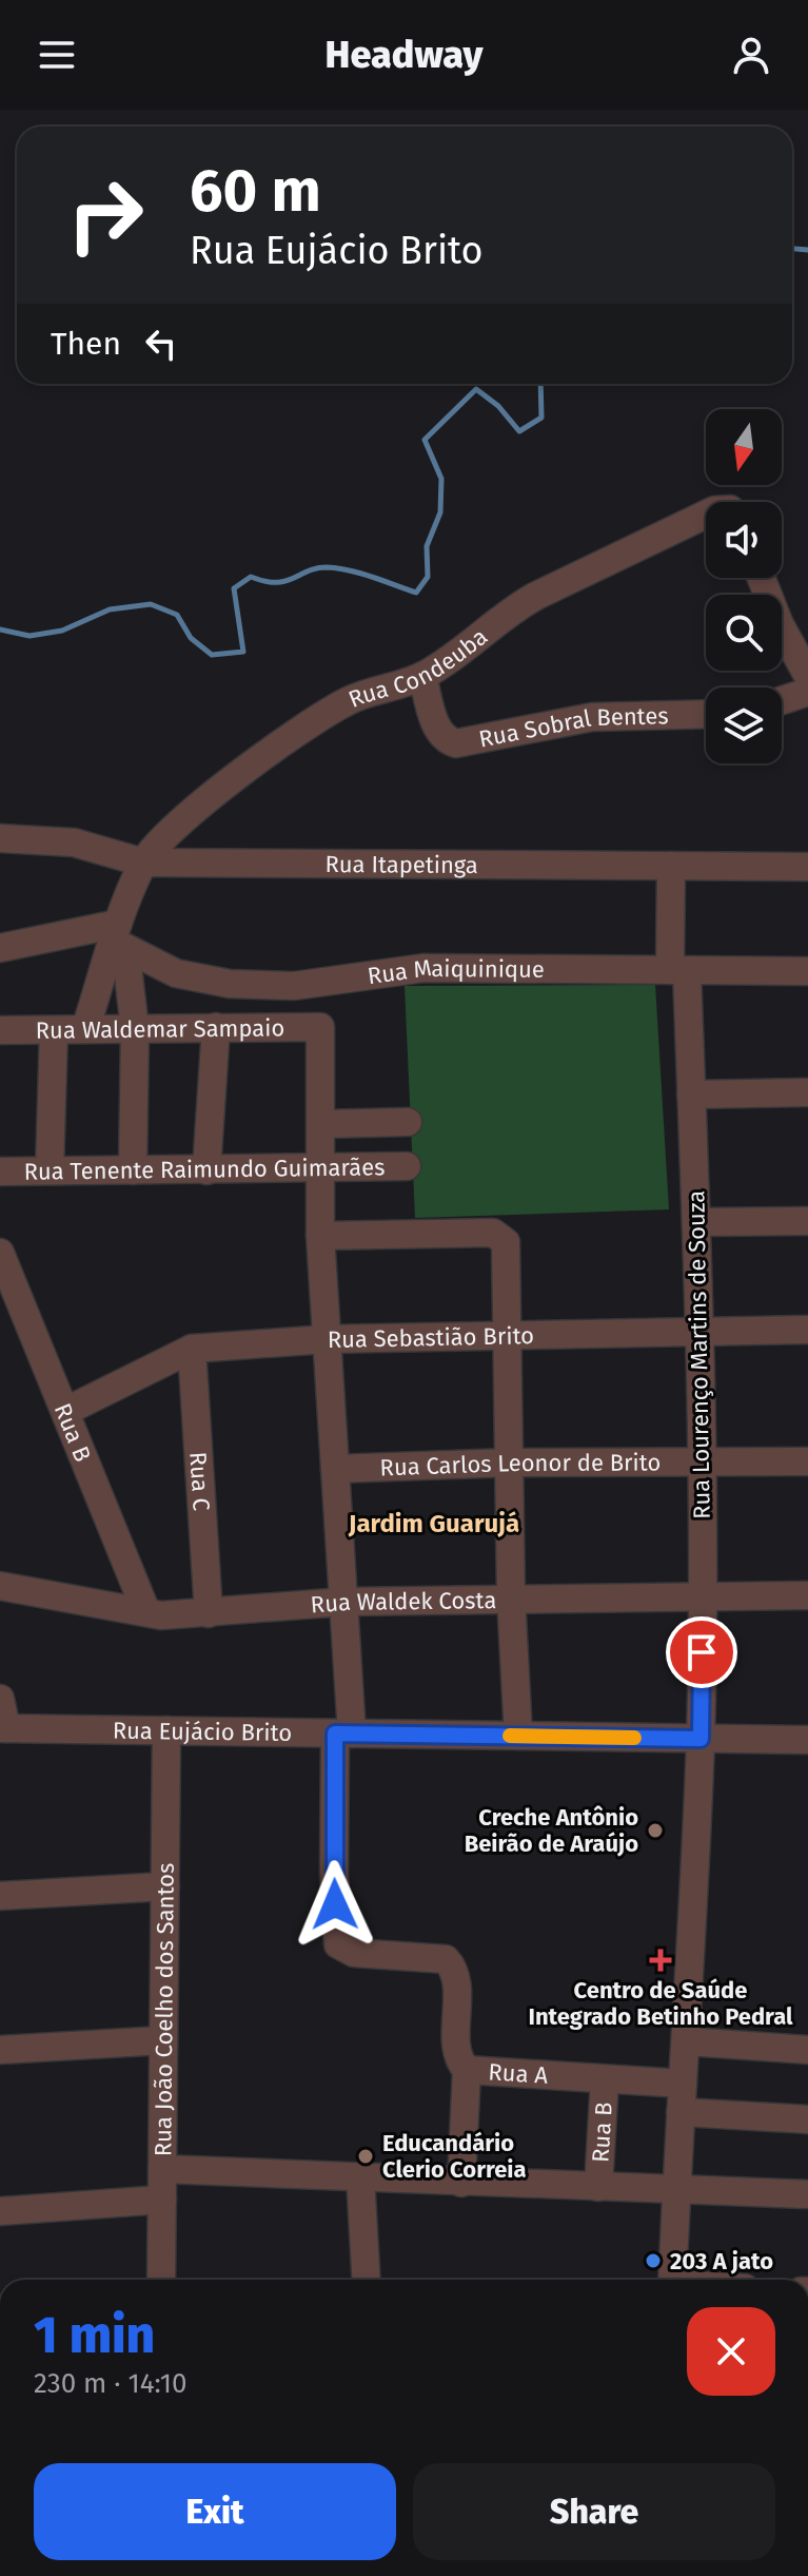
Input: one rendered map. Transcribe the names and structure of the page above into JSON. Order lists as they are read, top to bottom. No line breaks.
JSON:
{"streets":{"street":["Rua Condeuba","Rua Sobral Bentes","Rua Itapetinga","Rua Maiquinique","Rua Waldemar Sampaio","Rua Tenente Raimundo Guimarães","Rua Sebastião Brito","Rua Lourenço Martins de Souza","Rua B","Rua Carlos Leonor de Brito","Rua C","Rua Waldek Costa","Rua Eujácio Brito","Rua João Coelho dos Santos","Rua A"]},"crossings":[["Rua Condeuba","Rua Sobral Bentes"],["Rua Condeuba","Rua Itapetinga"],["Rua Condeuba","Rua Maiquinique"],["Rua Condeuba","Rua Waldemar Sampaio"],["Rua Itapetinga","Rua Lourenço Martins de Souza"],["Rua Maiquinique","Rua Lourenço Martins de Souza"],["Rua Sebastião Brito","Rua Lourenço Martins de Souza"],["Rua Sebastião Brito","Rua B"],["Rua Sebastião Brito","Rua C"],["Rua Lourenço Martins de Souza","Rua Carlos Leonor de Brito"],["Rua Lourenço Martins de Souza","Rua Waldek Costa"],["Rua Lourenço Martins de Souza","Rua Eujácio Brito"],["Rua Lourenço Martins de Souza","Rua A"],["Rua B","Rua Waldek Costa"],["Rua B","Rua A"],["Rua C","Rua Waldek Costa"],["Rua Eujácio Brito","Rua João Coelho dos Santos"]],"districts":["Jardim Guarujá"],"places":{"other":["Creche Antônio Beirão de Araújo","Educandário Clerio Correia","203 A jato"],"health":["Centro de Saúde Integrado Betinho Pedral"]},"north":"bottom","page":{"header":"Headway","turn":["60 m","Rua Eujácio Brito"],"then":"Then","heading":["1 min","230 m · 14:10"],"buttons":["Exit","Share"]}}
